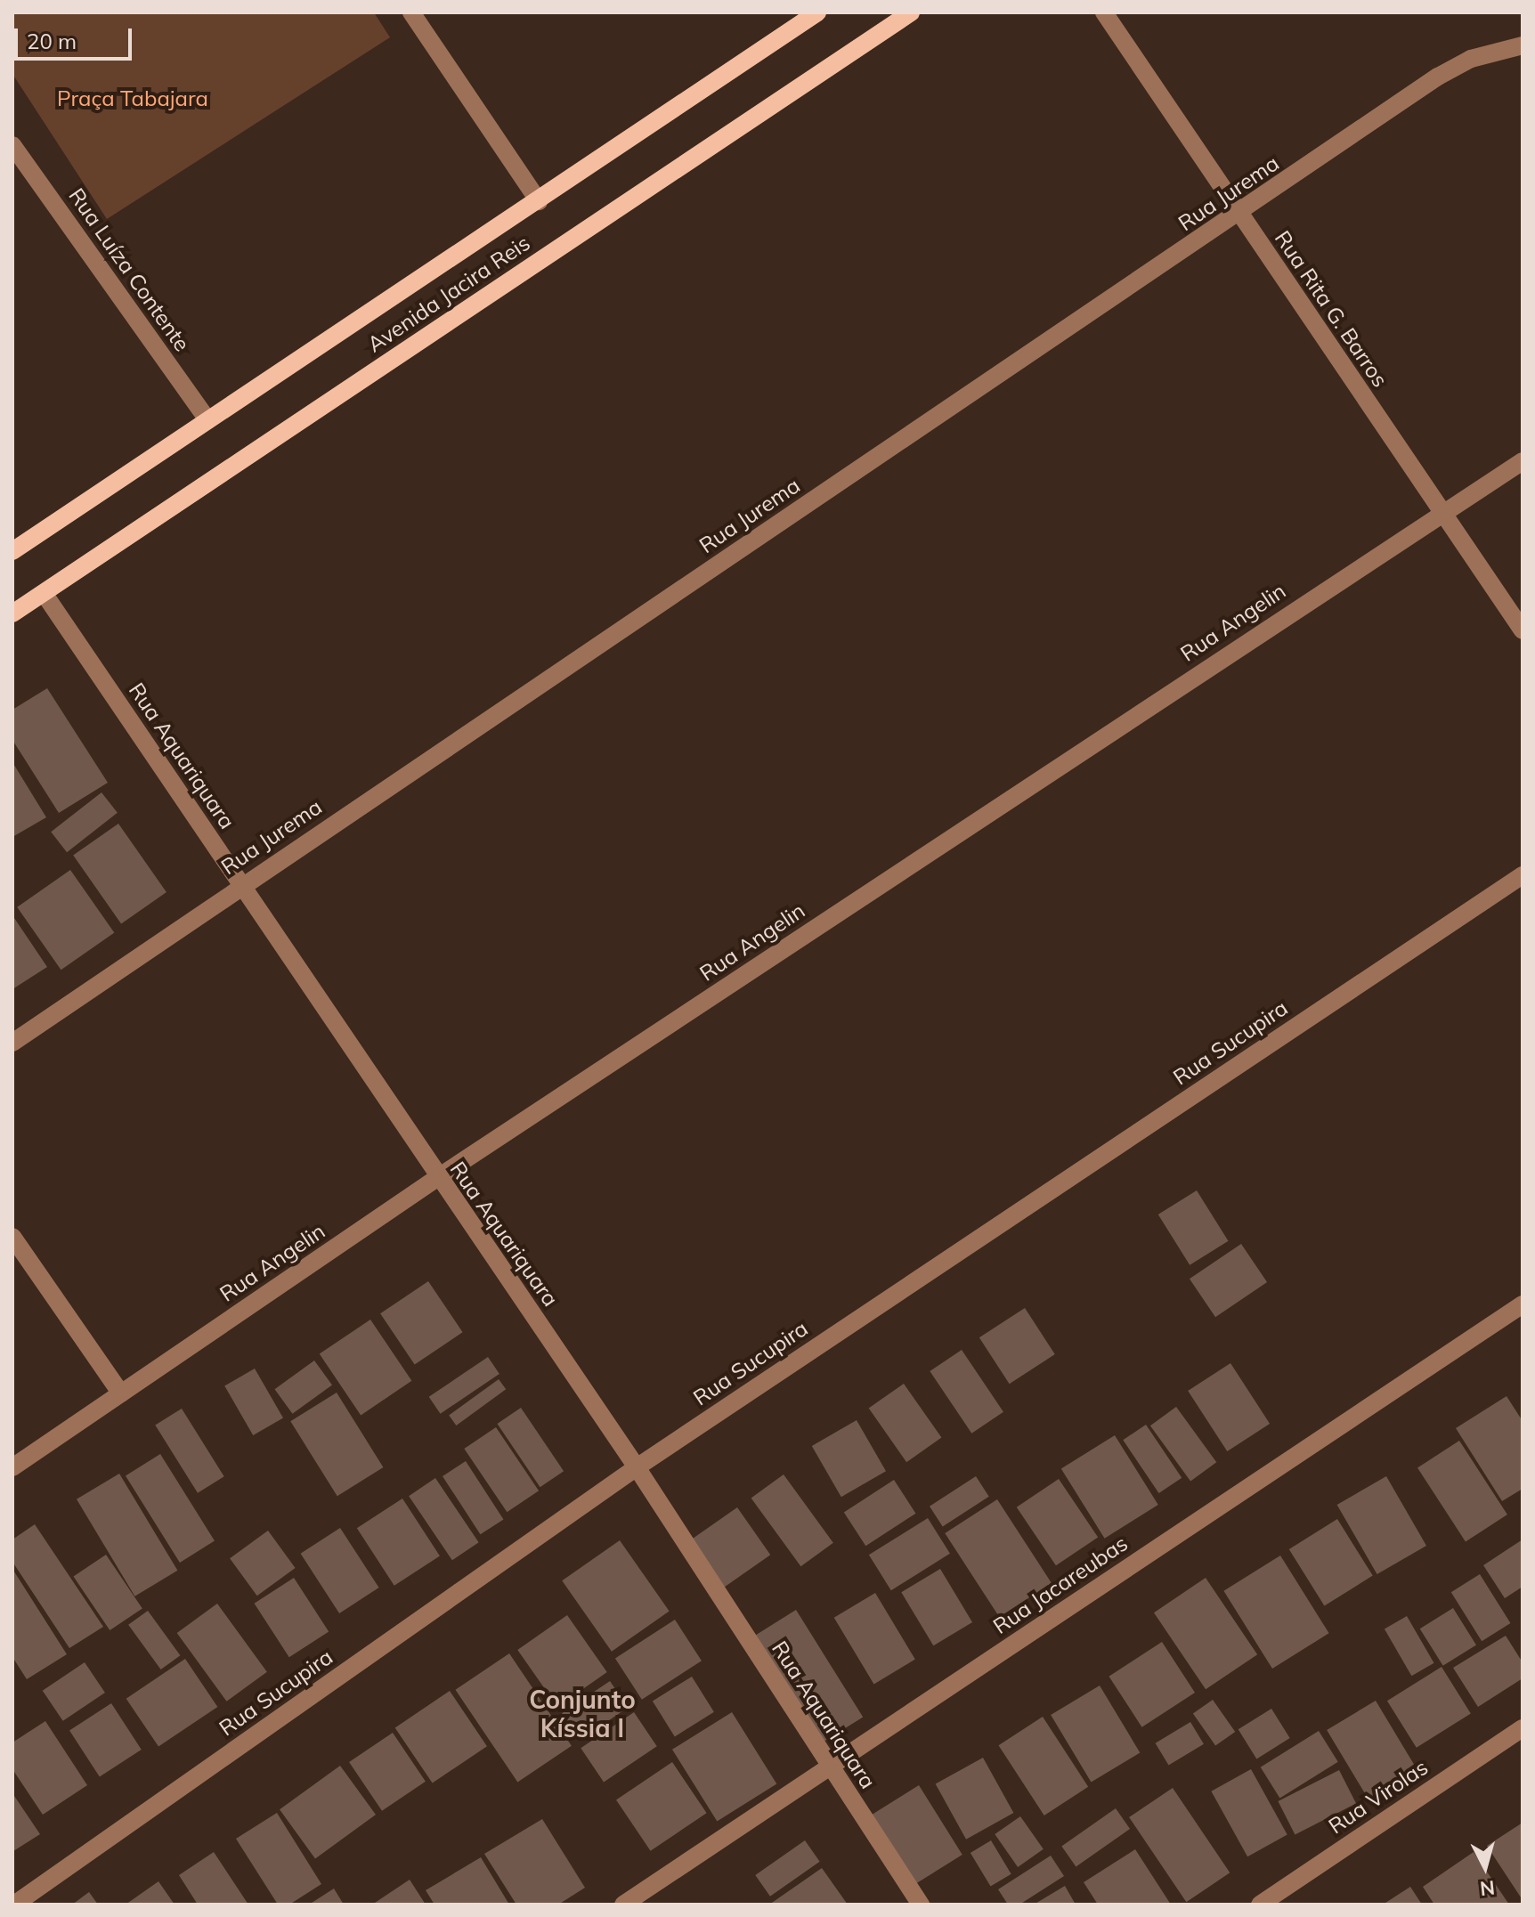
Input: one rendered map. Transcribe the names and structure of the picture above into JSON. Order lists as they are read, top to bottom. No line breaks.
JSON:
{"streets":{"main road":["Avenida Jacira Reis"],"street":["Rua Jurema","Rua Luíza Contente","Rua Rita G. Barros","Rua Angelin","Rua Aquariquara","Rua Sucupira","Rua Jacareubas","Rua Virolas"]},"crossings":[["Rua Jurema","Rua Rita G. Barros"],["Rua Jurema","Rua Aquariquara"],["Rua Luíza Contente","Avenida Jacira Reis"],["Avenida Jacira Reis","Rua Aquariquara"],["Rua Rita G. Barros","Rua Angelin"],["Rua Angelin","Rua Aquariquara"],["Rua Aquariquara","Rua Sucupira"],["Rua Aquariquara","Rua Jacareubas"]],"districts":["Conjunto Kíssia I"],"parks":["Praça Tabajara"],"scale_bar":"20 m","north":"bottom"}
